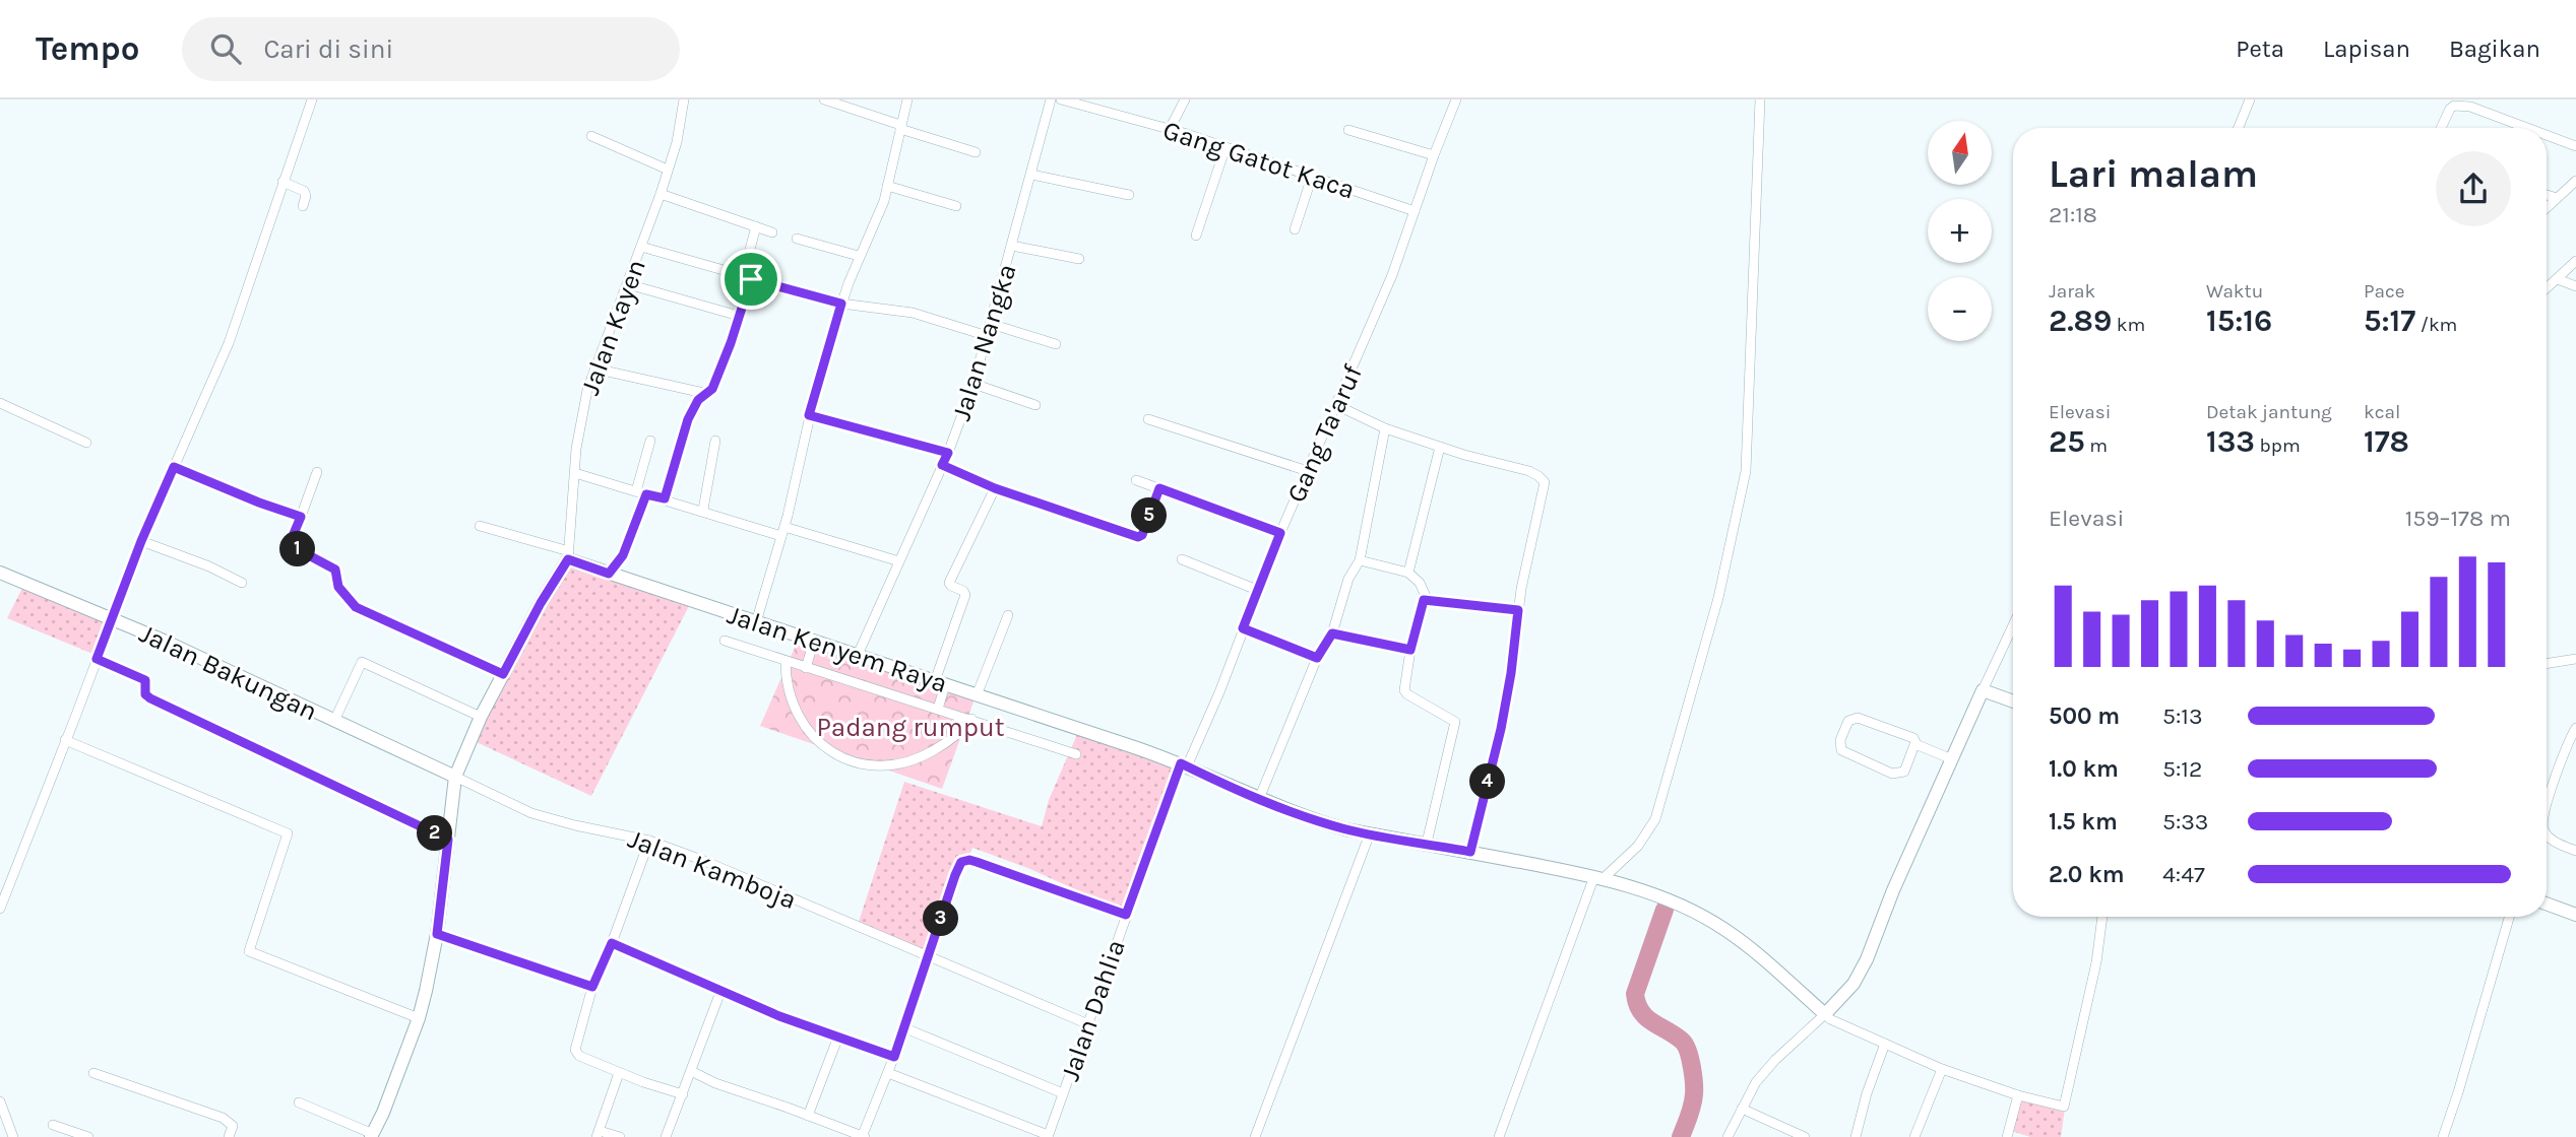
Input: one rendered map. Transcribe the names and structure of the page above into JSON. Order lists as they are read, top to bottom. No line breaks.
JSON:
{"streets":{"street":["Gang Gatot Kaca","Jalan Kayen","Jalan Nangka","Gang Ta'aruf","Jalan Kenyem Raya","Jalan Bakungan","Jalan Kamboja","Jalan Dahlia"]},"crossings":[["Gang Gatot Kaca","Gang Ta'aruf"],["Jalan Kayen","Jalan Kenyem Raya"],["Jalan Nangka","Jalan Kenyem Raya"],["Gang Ta'aruf","Jalan Kenyem Raya"],["Gang Ta'aruf","Jalan Dahlia"],["Jalan Kenyem Raya","Jalan Dahlia"],["Jalan Bakungan","Jalan Kamboja"],["Jalan Kamboja","Jalan Dahlia"]],"parks":["Padang rumput"],"north":"top","page":{"header":"Tempo","search":"Cari di sini","nav":["Peta","Lapisan","Bagikan"],"map_buttons":["+","−"],"heading":["Lari malam","21:18"],"stats":[["Jarak","2.89 km"],["Waktu","15:16"],["Pace","5:17 /km"],["Elevasi","25 m"],["Detak jantung","133 bpm"],["kcal","178"]],"chart":["Elevasi","159–178 m"],"pins":["5","1","4","2","3"],"list":[{"name":"500 m","note":"5:13"},{"name":"1.0 km","note":"5:12"},{"name":"1.5 km","note":"5:33"},{"name":"2.0 km","note":"4:47"}]}}
